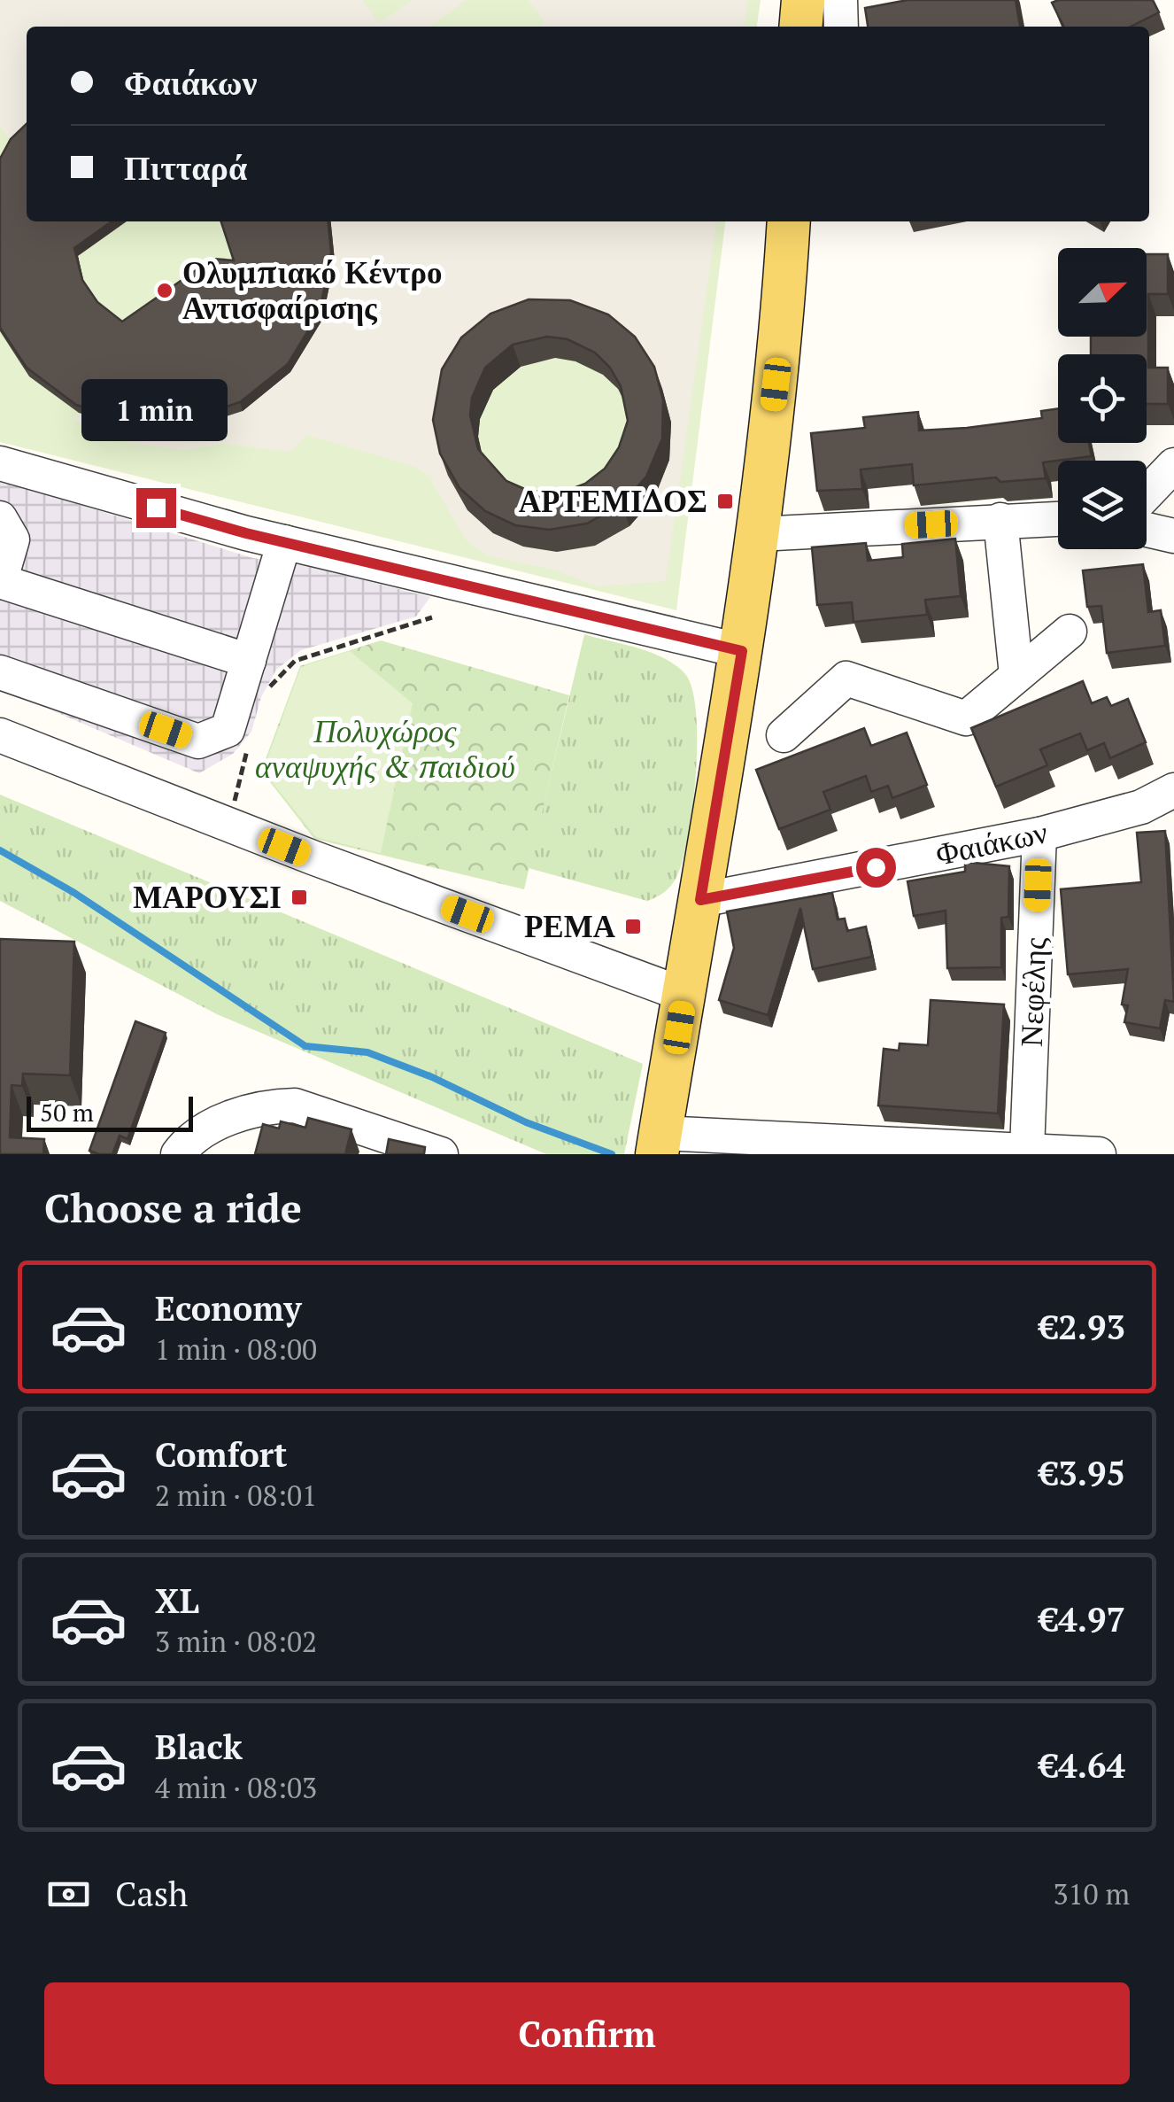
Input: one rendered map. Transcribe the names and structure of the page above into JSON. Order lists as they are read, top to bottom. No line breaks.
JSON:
{"streets":{"street":["Φαιάκων","Νεφέλης"]},"crossings":[["Φαιάκων","Νεφέλης"]],"parks":["Πολυχώρος αναψυχής & παιδιού"],"places":{"other":["Ολυμπιακό Κέντρο Αντισφαίρισης"],"transit":["ΑΡΤΕΜΙΔΟΣ","ΜΑΡΟΥΣΙ","ΡΕΜΑ"]},"scale_bar":"50 m","north":"top right","page":{"banner":["Φαιάκων","Πιτταρά"],"bubble":"1 min","scale":"50 m","heading":"Choose a ride","list":[{"name":"Economy","note":"1 min · 08:00","value":"€2.93"},{"name":"Comfort","note":"2 min · 08:01","value":"€3.95"},{"name":"XL","note":"3 min · 08:02","value":"€4.97"},{"name":"Black","note":"4 min · 08:03","value":"€4.64"}],"pay":["Cash","310 m"],"buttons":"Confirm"}}
